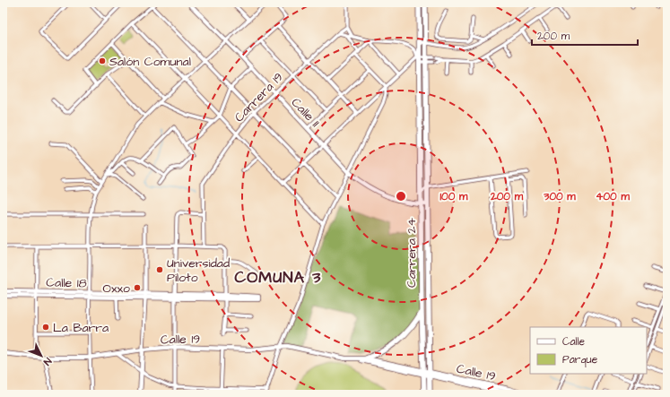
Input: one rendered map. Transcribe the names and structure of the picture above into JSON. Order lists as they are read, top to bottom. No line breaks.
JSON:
{"streets":{"main road":["Carrera 24"],"street":["Carrera 19","Calle 11","Calle 18","Calle 19"]},"crossings":[["Carrera 19","Calle 11"],["Calle 11","Carrera 24"],["Carrera 24","Calle 19"]],"districts":["COMUNA 3"],"places":["Salón Comunal","Universidad Piloto","Oxxo","La Barra"],"legend":["Calle","Parque"],"scale_bar":"200 m","north":"bottom right","rings":["100 m","200 m","300 m","400 m"]}
